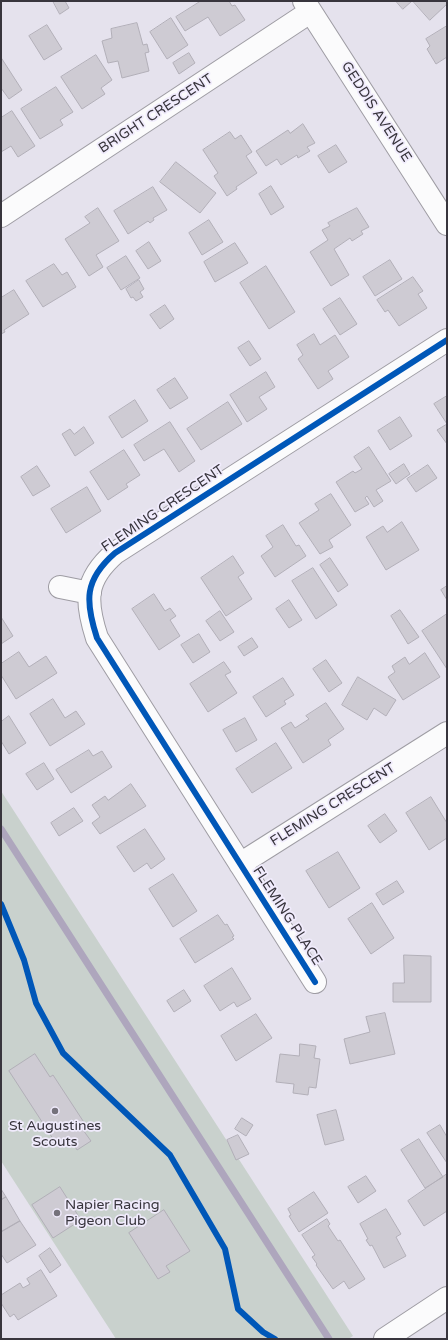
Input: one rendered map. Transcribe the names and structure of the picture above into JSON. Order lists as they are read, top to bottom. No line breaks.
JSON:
{"streets":{"street":["GEDDIS AVENUE","BRIGHT CRESCENT","FLEMING CRESCENT","FLEMING PLACE"]},"crossings":[["GEDDIS AVENUE","BRIGHT CRESCENT"],["FLEMING CRESCENT","FLEMING PLACE"]],"places":["St Augustines Scouts","Napier Racing Pigeon Club"]}
